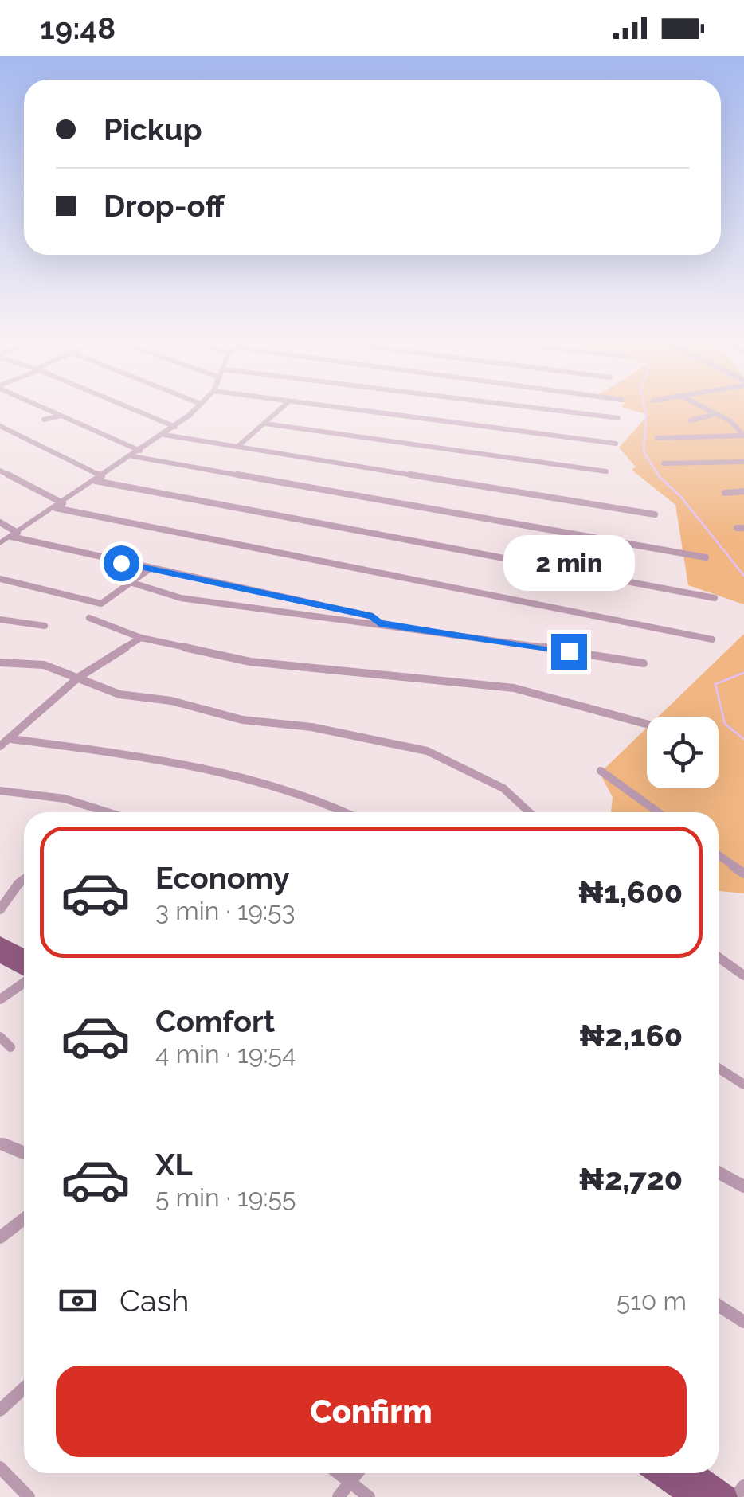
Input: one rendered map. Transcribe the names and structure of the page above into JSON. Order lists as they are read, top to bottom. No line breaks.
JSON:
{"page":{"status":"19:48","banner":["Pickup","Drop-off"],"bubble":"2 min","list":[{"name":"Economy","note":"3 min · 19:53","value":"₦1,600"},{"name":"Comfort","note":"4 min · 19:54","value":"₦2,160"},{"name":"XL","note":"5 min · 19:55","value":"₦2,720"}],"pay":["Cash","510 m"],"buttons":"Confirm"}}
